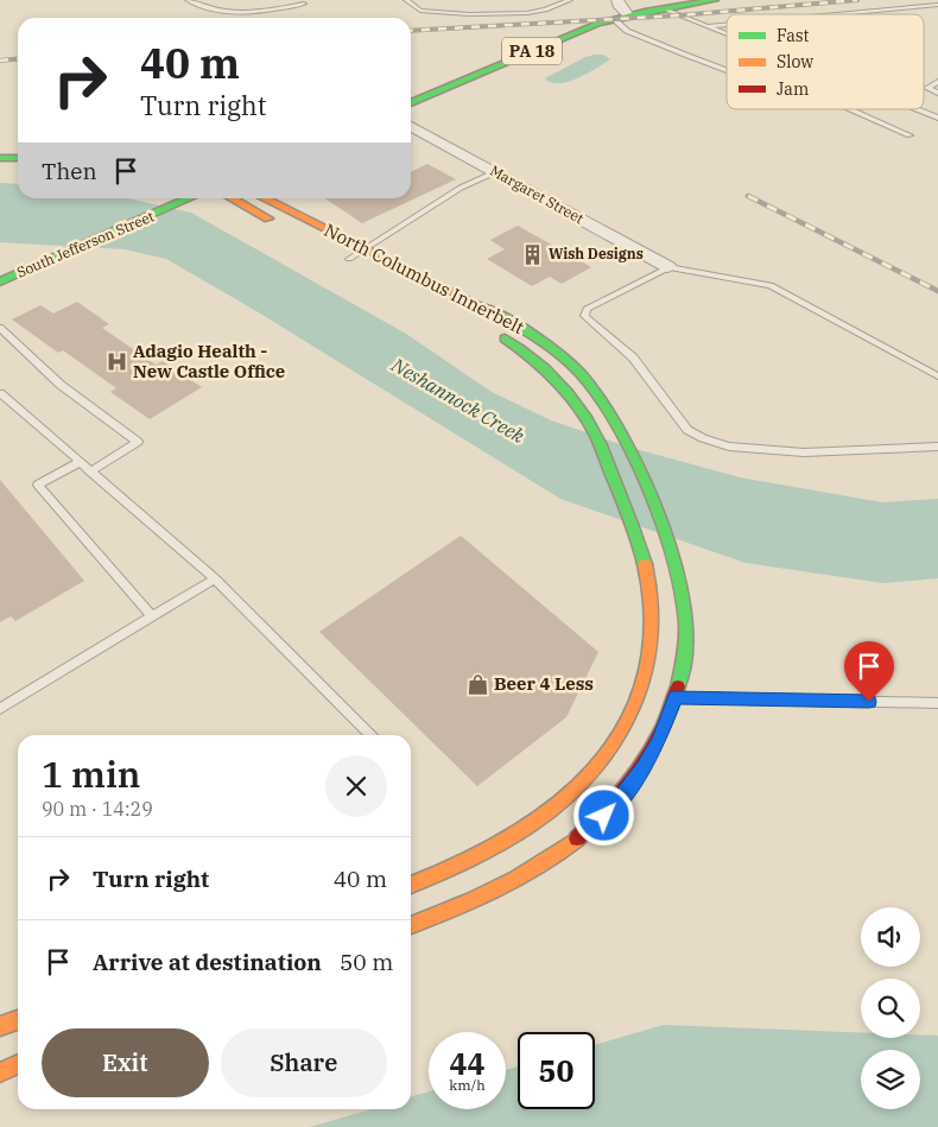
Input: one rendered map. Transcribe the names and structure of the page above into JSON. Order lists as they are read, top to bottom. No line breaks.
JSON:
{"streets":{"main road":["PA 18","South Jefferson Street","North Columbus Innerbelt"],"street":["Margaret Street"]},"water":["Neshannock Creek"],"places":{"building":["Wish Designs"],"hospital":["Adagio Health - New Castle Office"],"shop":["Beer 4 Less"]},"legend":["Fast","Slow","Jam"],"page":{"turn":["40 m","Turn right"],"then":"Then","heading":["1 min","90 m · 14:29"],"list":[{"name":"Turn right","value":"40 m"},{"name":"Arrive at destination","value":"50 m"}],"buttons":["Exit","Share"],"speed":"44 km/h","limit":"50"}}
